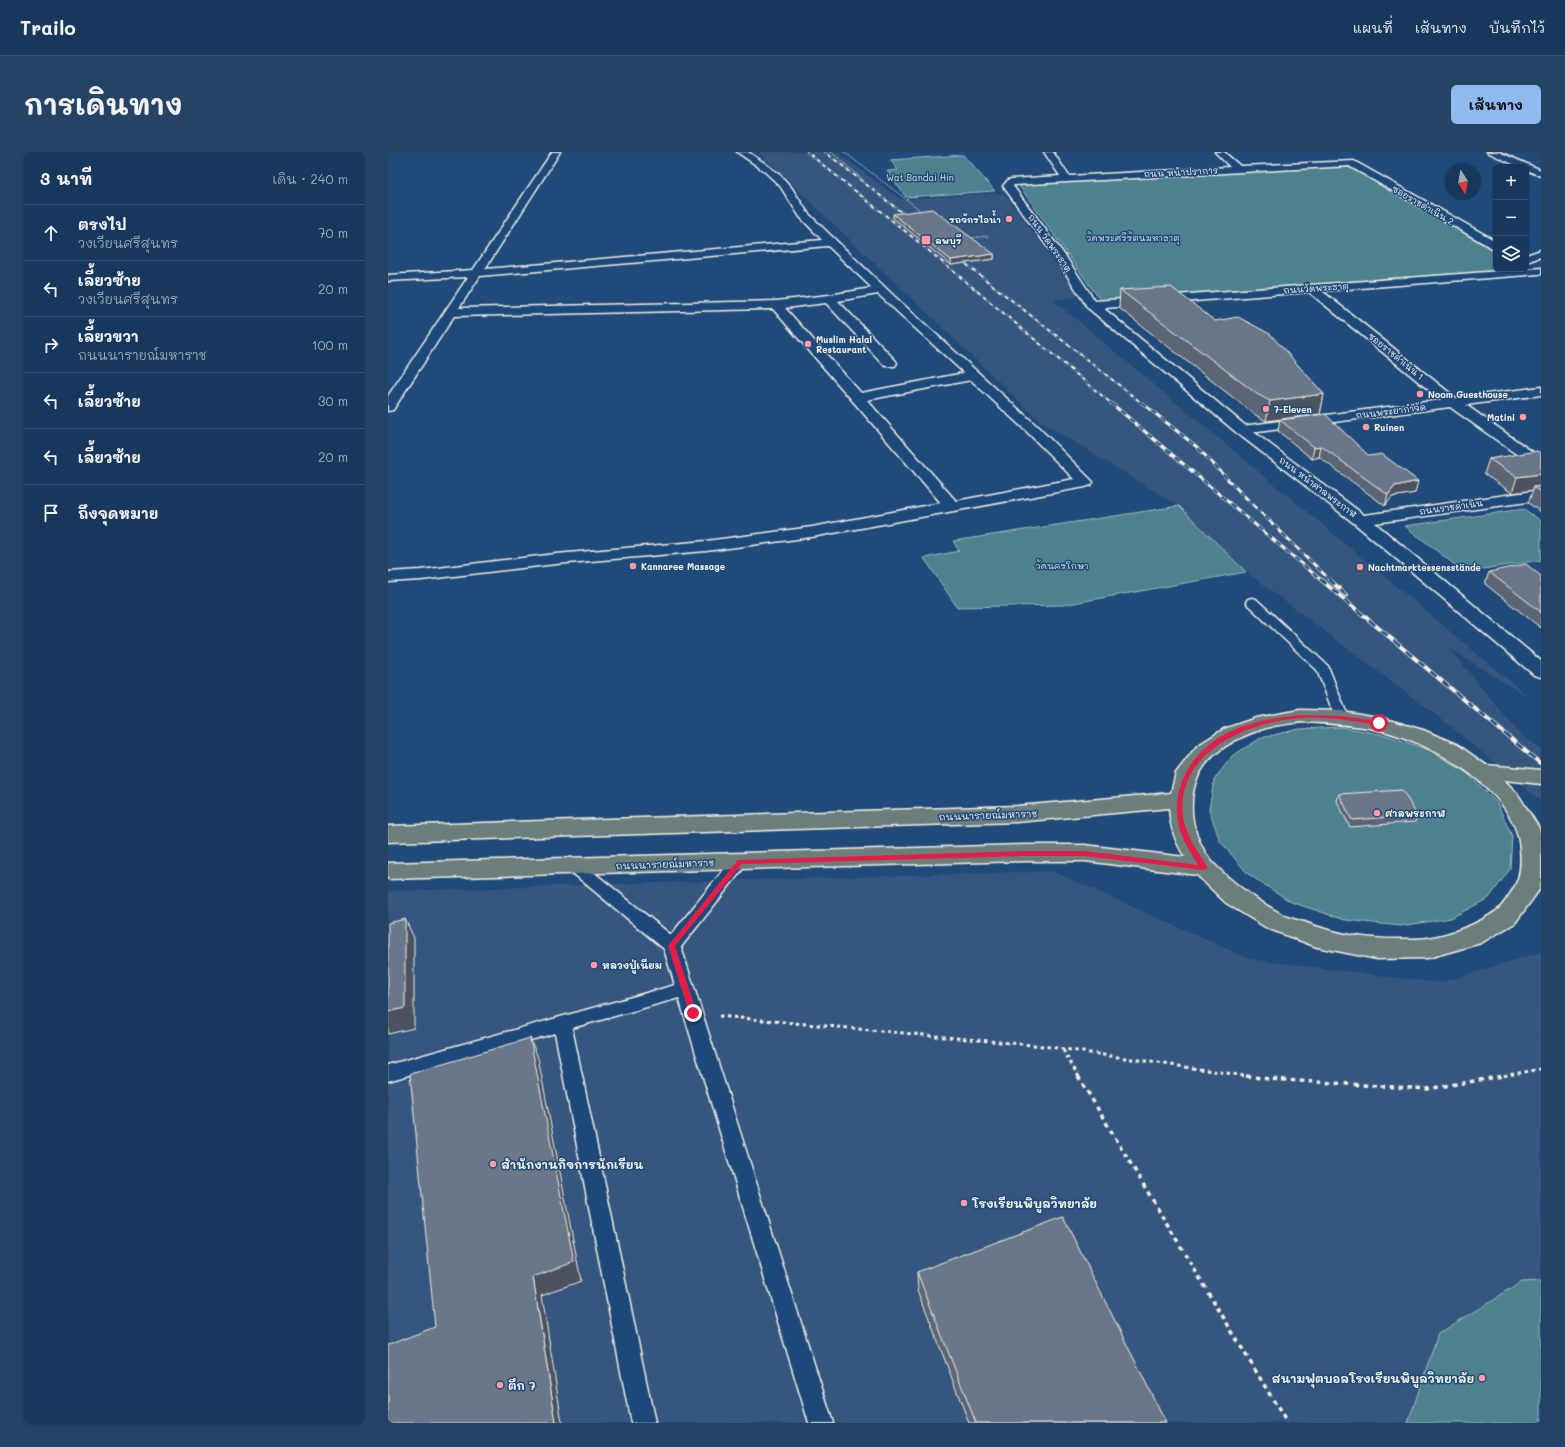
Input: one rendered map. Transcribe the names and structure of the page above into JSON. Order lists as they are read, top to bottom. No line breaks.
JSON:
{"streets":{"main road":["ถนนนารายณ์มหาราช"],"street":["ถนน หน้าปราการ","ซอยราชดำเนิน 2","ถนน วัดพระธาตุ","ถนนวัดพระธาตุ","ซอยราชดำเนิน 1","ถนนพระยากำจัด","ถนน หน้าศาลพระกาฬ","ถนนราชดำเนิน"]},"crossings":[["ถนน หน้าปราการ","ซอยราชดำเนิน 2"],["ถนน หน้าปราการ","ถนน วัดพระธาตุ"],["ถนน วัดพระธาตุ","ถนนวัดพระธาตุ"],["ถนน วัดพระธาตุ","ถนน หน้าศาลพระกาฬ"],["ถนนวัดพระธาตุ","ซอยราชดำเนิน 1"],["ถนนวัดพระธาตุ","ถนน หน้าศาลพระกาฬ"],["ซอยราชดำเนิน 1","ถนนพระยากำจัด"],["ถนนพระยากำจัด","ถนน หน้าศาลพระกาฬ"],["ถนน หน้าศาลพระกาฬ","ถนนราชดำเนิน"]],"parks":["Wat Bandai Hin","วัดพระศรีรัตนมหาธาตุ","วัดนครโกษา"],"places":{"other":["รถจักรไอน้ำ","Muslim Halal Restaurant","Noom Guesthouse","7-Eleven","Matini","Ruinen","Kannaree Massage","Nachtmarktessensstände","ศาลพระกาฬ","หลวงปู่เนียม","สำนักงานกิจการนักเรียน","โรงเรียนพิบูลวิทยาลัย","สนามฟุตบอลโรงเรียนพิบูลวิทยาลัย","ตึก 7"],"transit":["ลพบุรี"]},"north":"bottom","page":{"header":"Trailo","nav":["แผนที่","เส้นทาง","บันทึกไว้"],"buttons":"เส้นทาง","title":"การเดินทาง","heading":["3 นาที","เดิน · 240 m"],"map_buttons":["+","−"],"list":[["ตรงไป","วงเวียนศรีสุนทร","70 m"],["เลี้ยวซ้าย","วงเวียนศรีสุนทร","20 m"],["เลี้ยวขวา","ถนนนารายณ์มหาราช","100 m"],["เลี้ยวซ้าย","30 m"],["เลี้ยวซ้าย","20 m"],"ถึงจุดหมาย"]}}
